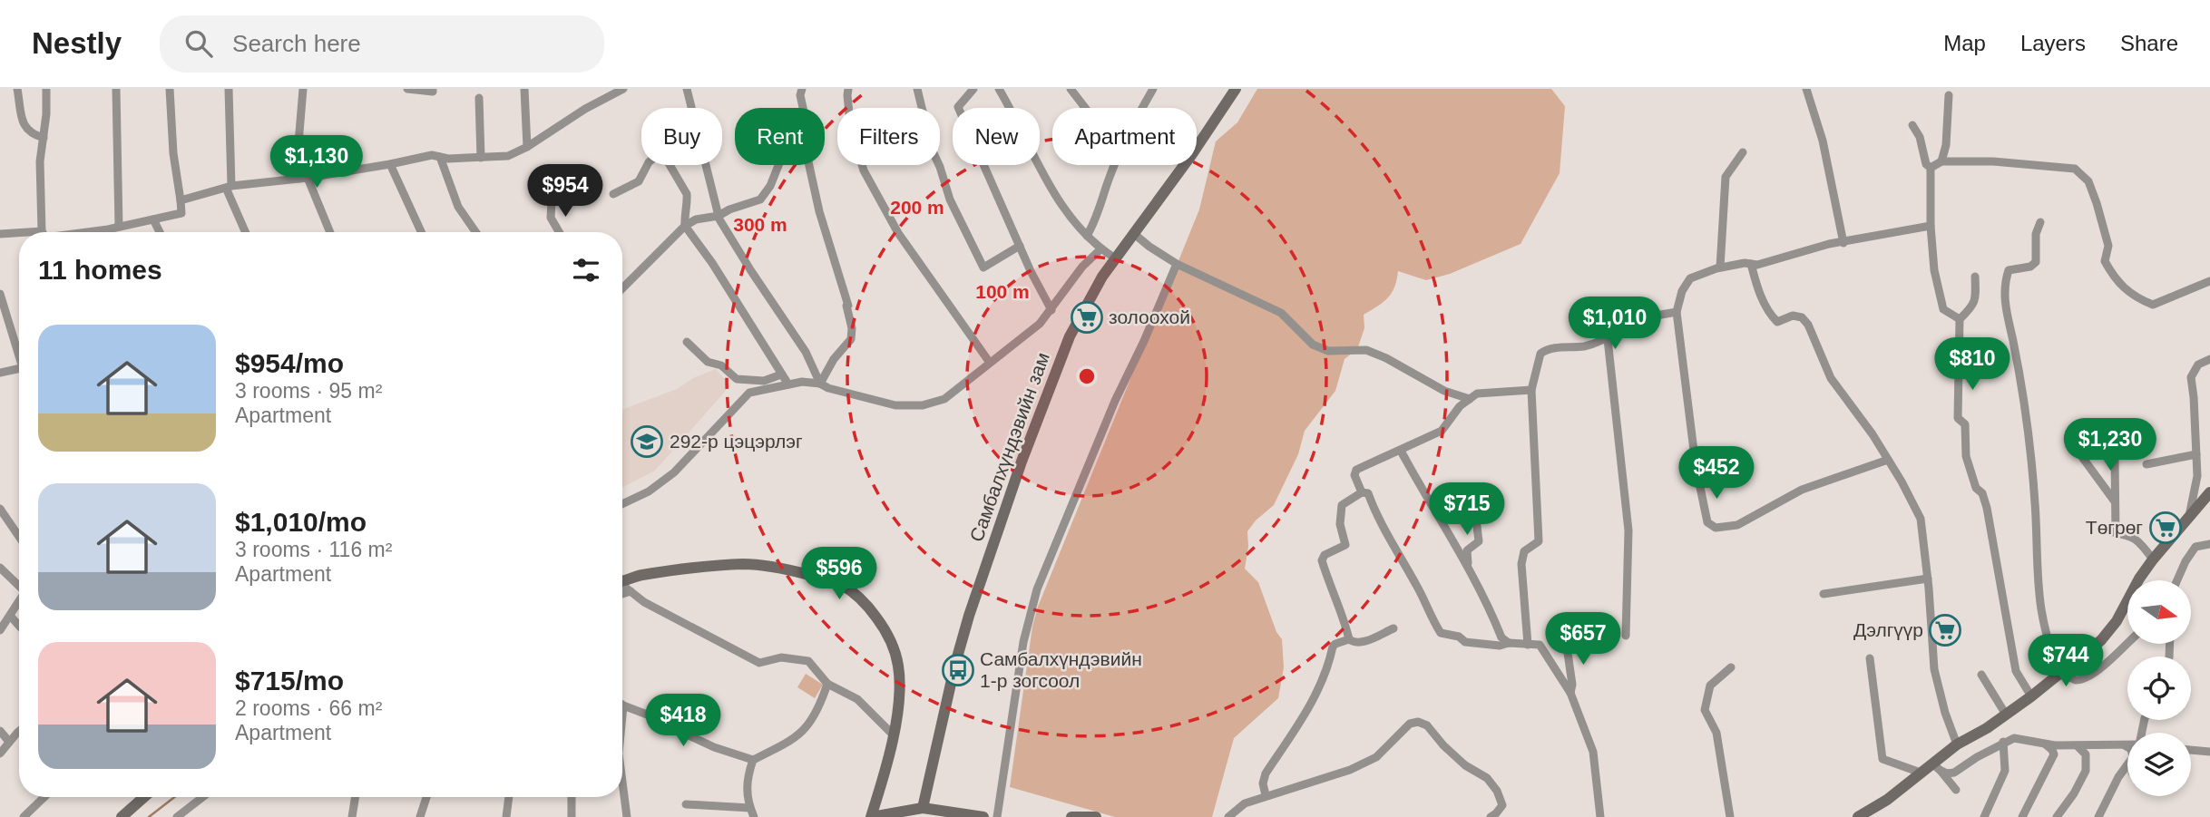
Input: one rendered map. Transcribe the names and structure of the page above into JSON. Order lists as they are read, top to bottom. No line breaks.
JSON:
{"streets":{"street":["Самбалхүндэвийн зам"]},"places":{"supermarket":["золоохой","Төгрөг","Дэлгүүр"],"school or university":["292-р цэцэрлэг"],"bus stop":["Самбалхүндэвийн 1-р зогсоол"]},"north":"right","page":{"header":"Nestly","search":"Search here","nav":["Map","Layers","Share"],"chip":["Buy","Rent","Filters","New","Apartment"],"price":["$1,130","$954","$1,010","$810","$1,230","$452","$715","$596","$657","$744","$418"],"heading":"11 homes","list":[{"name":"$954/mo","note":"3 rooms · 95 m² · Apartment"},{"name":"$1,010/mo","note":"3 rooms · 116 m² · Apartment"},{"name":"$715/mo","note":"2 rooms · 66 m² · Apartment"}]},"rings":["200 m","300 m","100 m"]}
